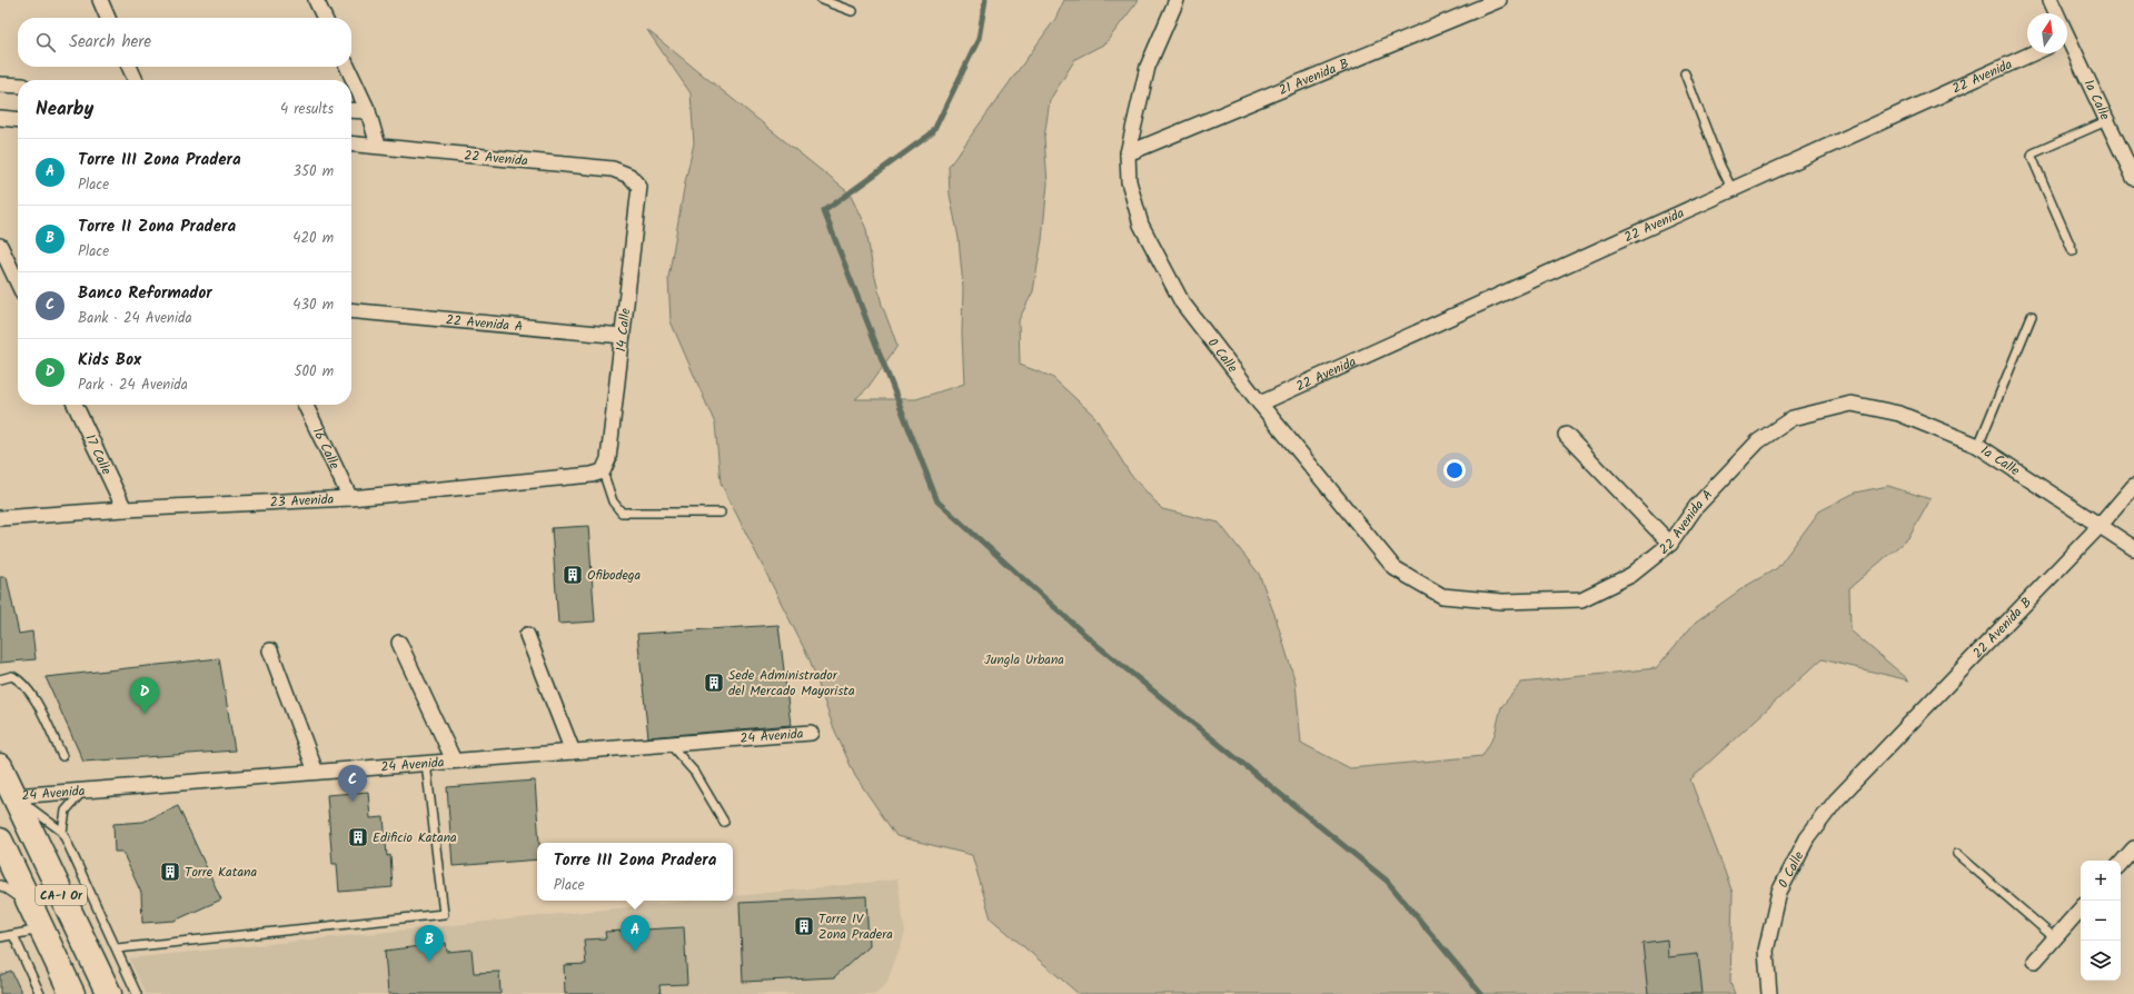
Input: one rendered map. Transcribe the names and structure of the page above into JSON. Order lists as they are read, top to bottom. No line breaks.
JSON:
{"streets":{"highway":["CA-1 Or"],"street":["21 Avenida B","22 Avenida","1a Calle","22 Avenida A","14 Calle","0 Calle","16 Calle","17 Calle","23 Avenida","22 Avenida B","24 Avenida"]},"crossings":[["21 Avenida B","0 Calle"],["22 Avenida","14 Calle"],["22 Avenida","0 Calle"],["1a Calle","22 Avenida A"],["1a Calle","22 Avenida B"],["22 Avenida A","14 Calle"],["22 Avenida A","0 Calle"],["14 Calle","23 Avenida"],["0 Calle","22 Avenida B"],["16 Calle","23 Avenida"],["17 Calle","23 Avenida"],["24 Avenida","CA-1 Or"]],"parks":["Jungla Urbana"],"places":{"building":["Ofibodega","Sede Administrador del Mercado Mayorista","Edificio Katana","Torre Katana","Torre IV Zona Pradera"]},"north":"top","page":{"search":"Search here","heading":["Nearby","4 results"],"list":[{"mark":"A","name":"Torre III Zona Pradera","note":"Place","value":"350 m"},{"mark":"B","name":"Torre II Zona Pradera","note":"Place","value":"420 m"},{"mark":"C","name":"Banco Reformador","note":"Bank · 24 Avenida","value":"430 m"},{"mark":"D","name":"Kids Box","note":"Park · 24 Avenida","value":"500 m"}],"pins":["D","C","A","B"],"popup":["Torre III Zona Pradera","Place"],"map_buttons":["+","−"]}}
